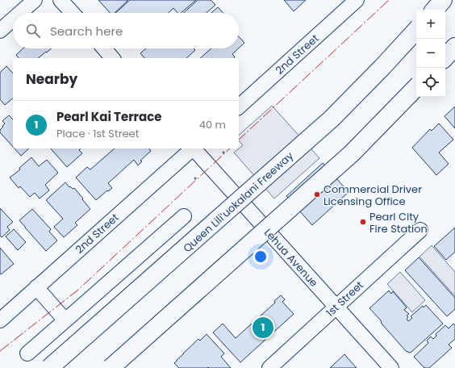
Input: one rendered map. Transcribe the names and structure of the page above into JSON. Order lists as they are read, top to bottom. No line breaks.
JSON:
{"streets":{"highway":["Queen Liliʻuokalani Freeway"],"street":["2nd Street","Lehua Avenue","1st Street"]},"crossings":[["Lehua Avenue","1st Street"]],"places":["Commercial Driver Licensing Office","Pearl City Fire Station"],"page":{"map_buttons":["+","−"],"search":"Search here","heading":"Nearby","list":[{"mark":"1","name":"Pearl Kai Terrace","note":"Place · 1st Street","value":"40 m"}],"pins":"1"}}
